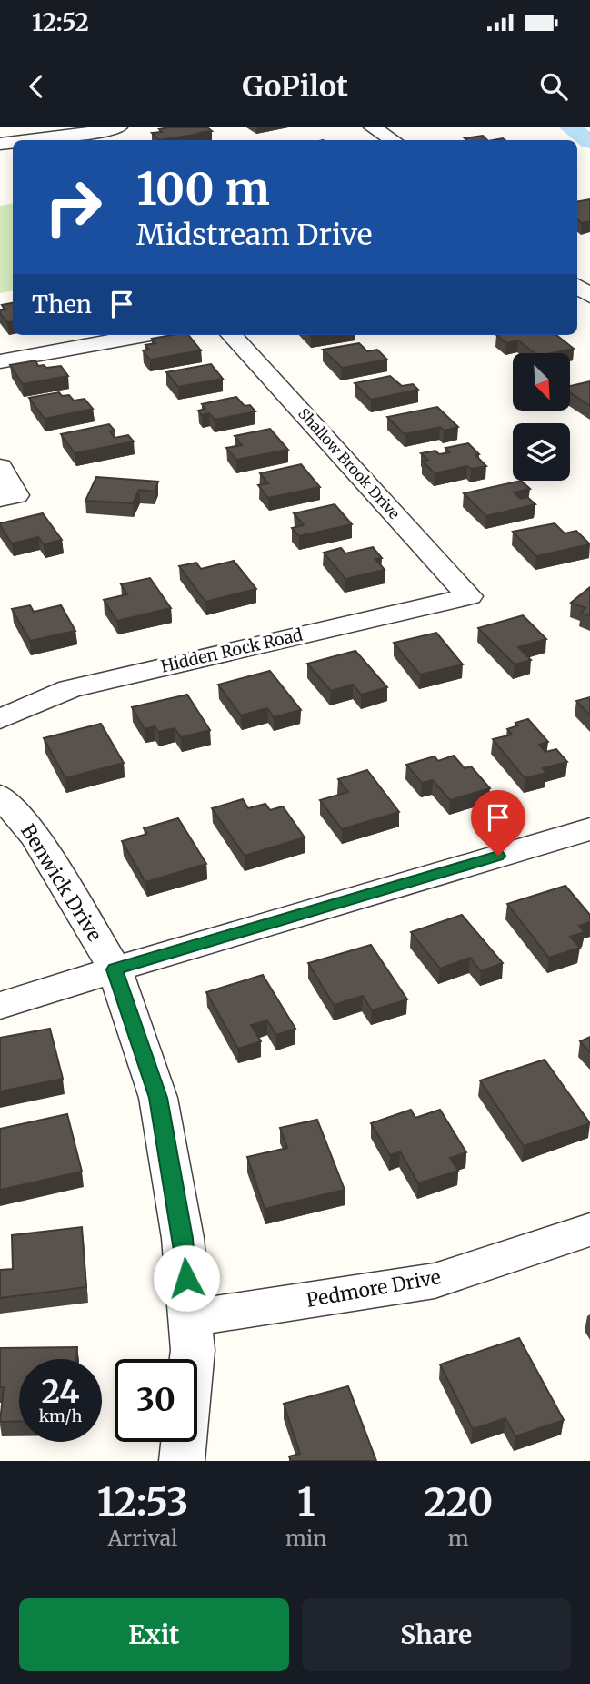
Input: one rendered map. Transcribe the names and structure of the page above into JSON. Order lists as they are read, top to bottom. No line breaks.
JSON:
{"streets":{"street":["Shallow Brook Drive","Hidden Rock Road","Benwick Drive","Pedmore Drive"]},"crossings":[["Shallow Brook Drive","Hidden Rock Road"],["Benwick Drive","Pedmore Drive"]],"north":"bottom right","page":{"status":"12:52","header":"GoPilot","turn":["100 m","Midstream Drive"],"then":"Then","speed":"24 km/h","limit":"30","eta":["12:53","Arrival","1","min","220","m"],"buttons":["Exit","Share"]}}
